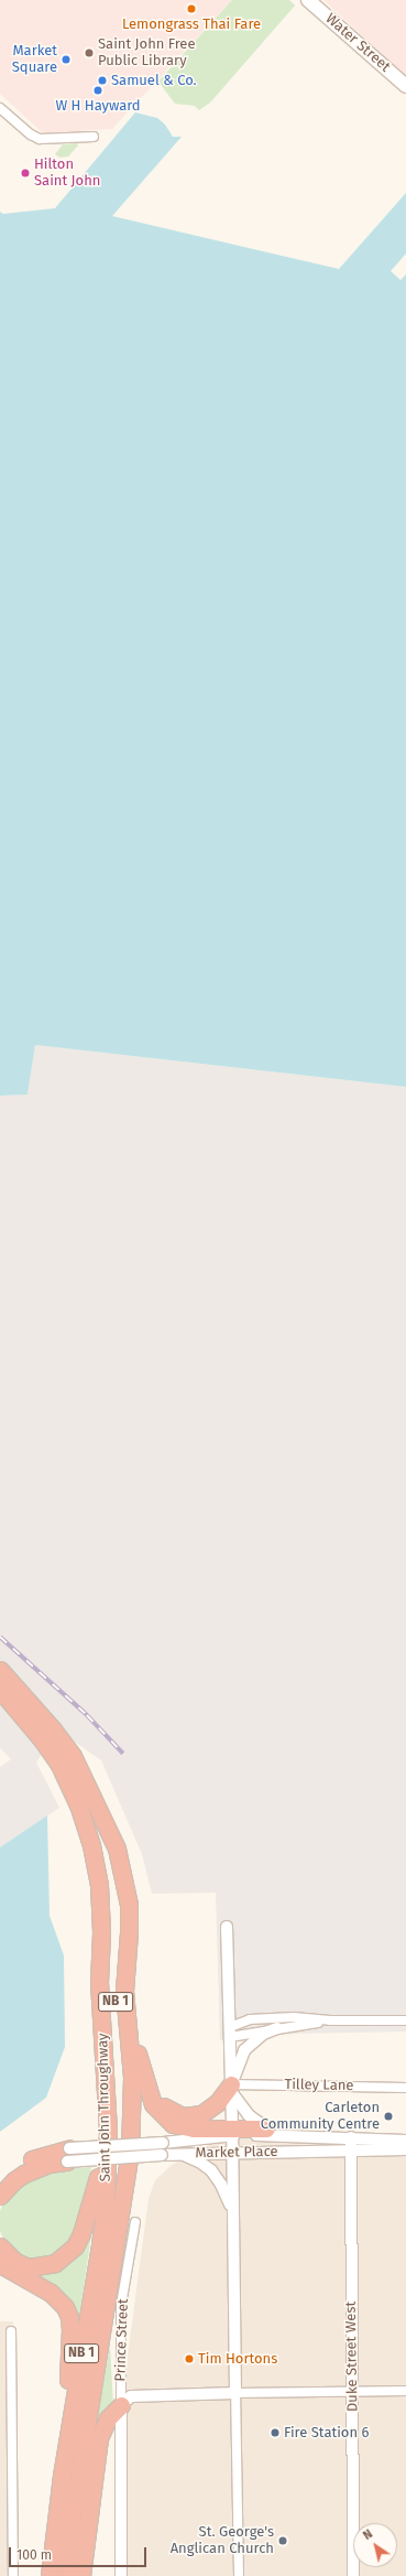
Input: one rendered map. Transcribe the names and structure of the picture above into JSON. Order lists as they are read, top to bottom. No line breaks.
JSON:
{"streets":{"highway":["NB 1","Saint John Throughway"],"main road":["Water Street"],"street":["Tilley Lane","Market Place","Prince Street","Duke Street West"]},"crossings":[["Market Place","Duke Street West"]],"places":["Lemongrass Thai Fare","Saint John Free Public Library","Market Square","Samuel & Co.","W H Hayward","Hilton Saint John","Carleton Community Centre","Tim Hortons","Fire Station 6","St. George's Anglican Church"],"scale_bar":"100 m","north":"top left"}
